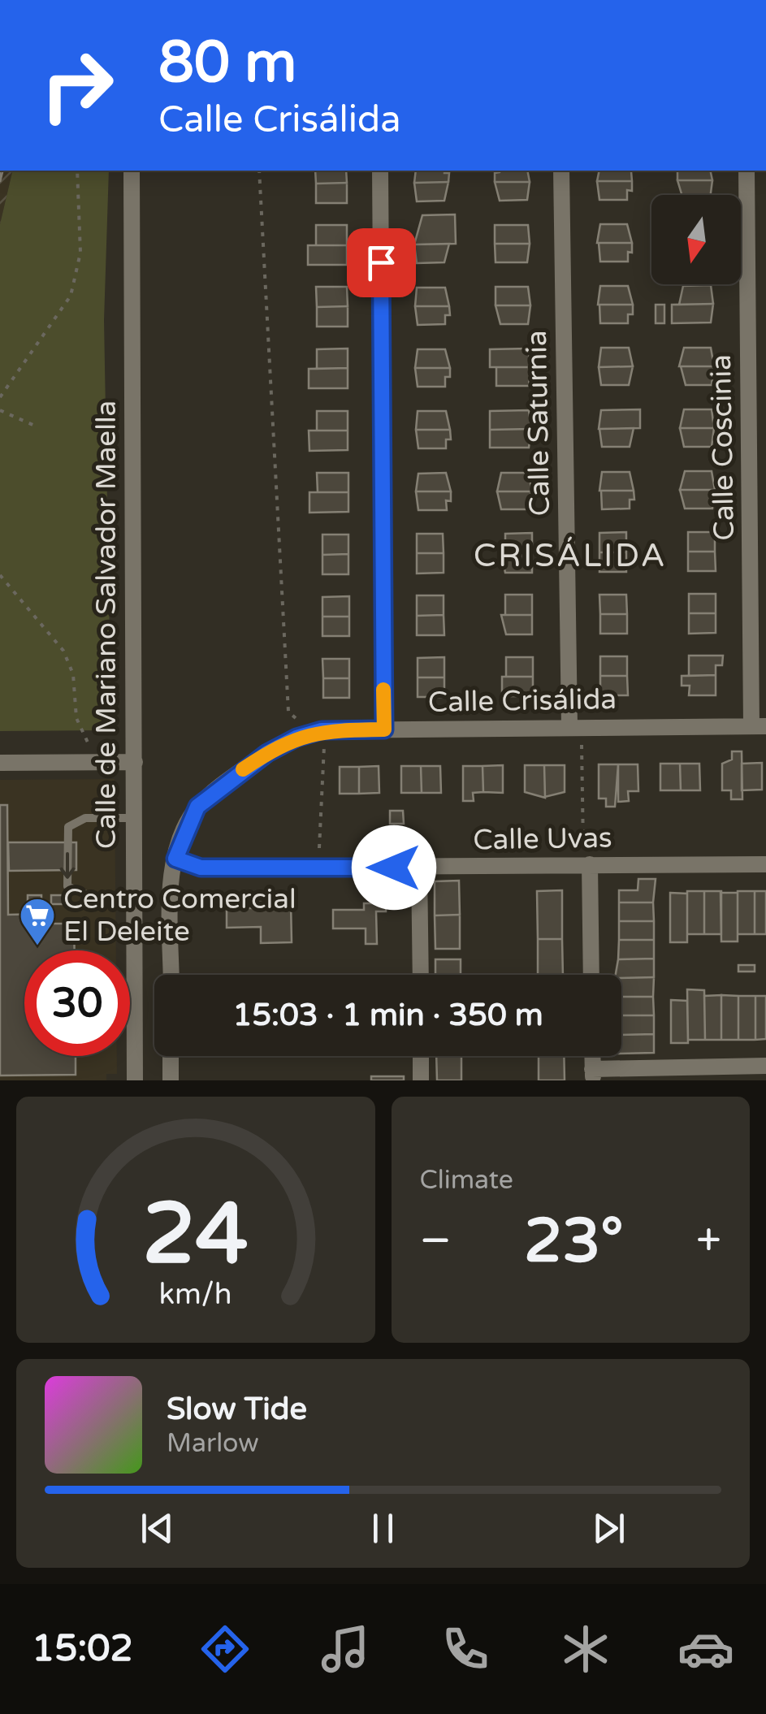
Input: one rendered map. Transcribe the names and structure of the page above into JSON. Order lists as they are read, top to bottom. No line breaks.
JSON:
{"streets":{"street":["Calle Saturnia","Calle Coscinia","Calle de Mariano Salvador Maella","Calle Crisálida","Calle Uvas"]},"crossings":[["Calle Saturnia","Calle Crisálida"],["Calle Coscinia","Calle Crisálida"],["Calle Crisálida","Calle Uvas"]],"districts":["CRISÁLIDA"],"places":{"supermarket":["Centro Comercial El Deleite"]},"north":"bottom","page":{"turn":["80 m","Calle Crisálida"],"limit":"30","trip":"15:03 · 1 min · 350 m","tile":"Climate","heat":["−","23°","+"],"song":["Slow Tide","Marlow"],"tabs":"15:02","gauge":["24","km/h"]}}
